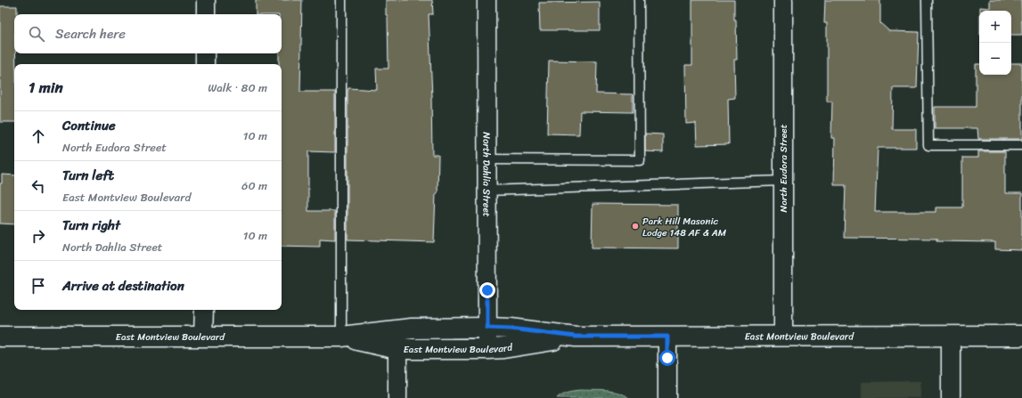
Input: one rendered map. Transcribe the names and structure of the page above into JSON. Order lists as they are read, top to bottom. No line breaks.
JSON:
{"streets":{"street":["North Eudora Street","North Dahlia Street","East Montview Boulevard"]},"crossings":[["North Eudora Street","East Montview Boulevard"],["North Dahlia Street","East Montview Boulevard"]],"places":["Park Hill Masonic Lodge 148 AF & AM"],"page":{"map_buttons":["+","−"],"search":"Search here","heading":["1 min","Walk · 80 m"],"list":[["Continue","North Eudora Street","10 m"],["Turn left","East Montview Boulevard","60 m"],["Turn right","North Dahlia Street","10 m"],"Arrive at destination"]}}
